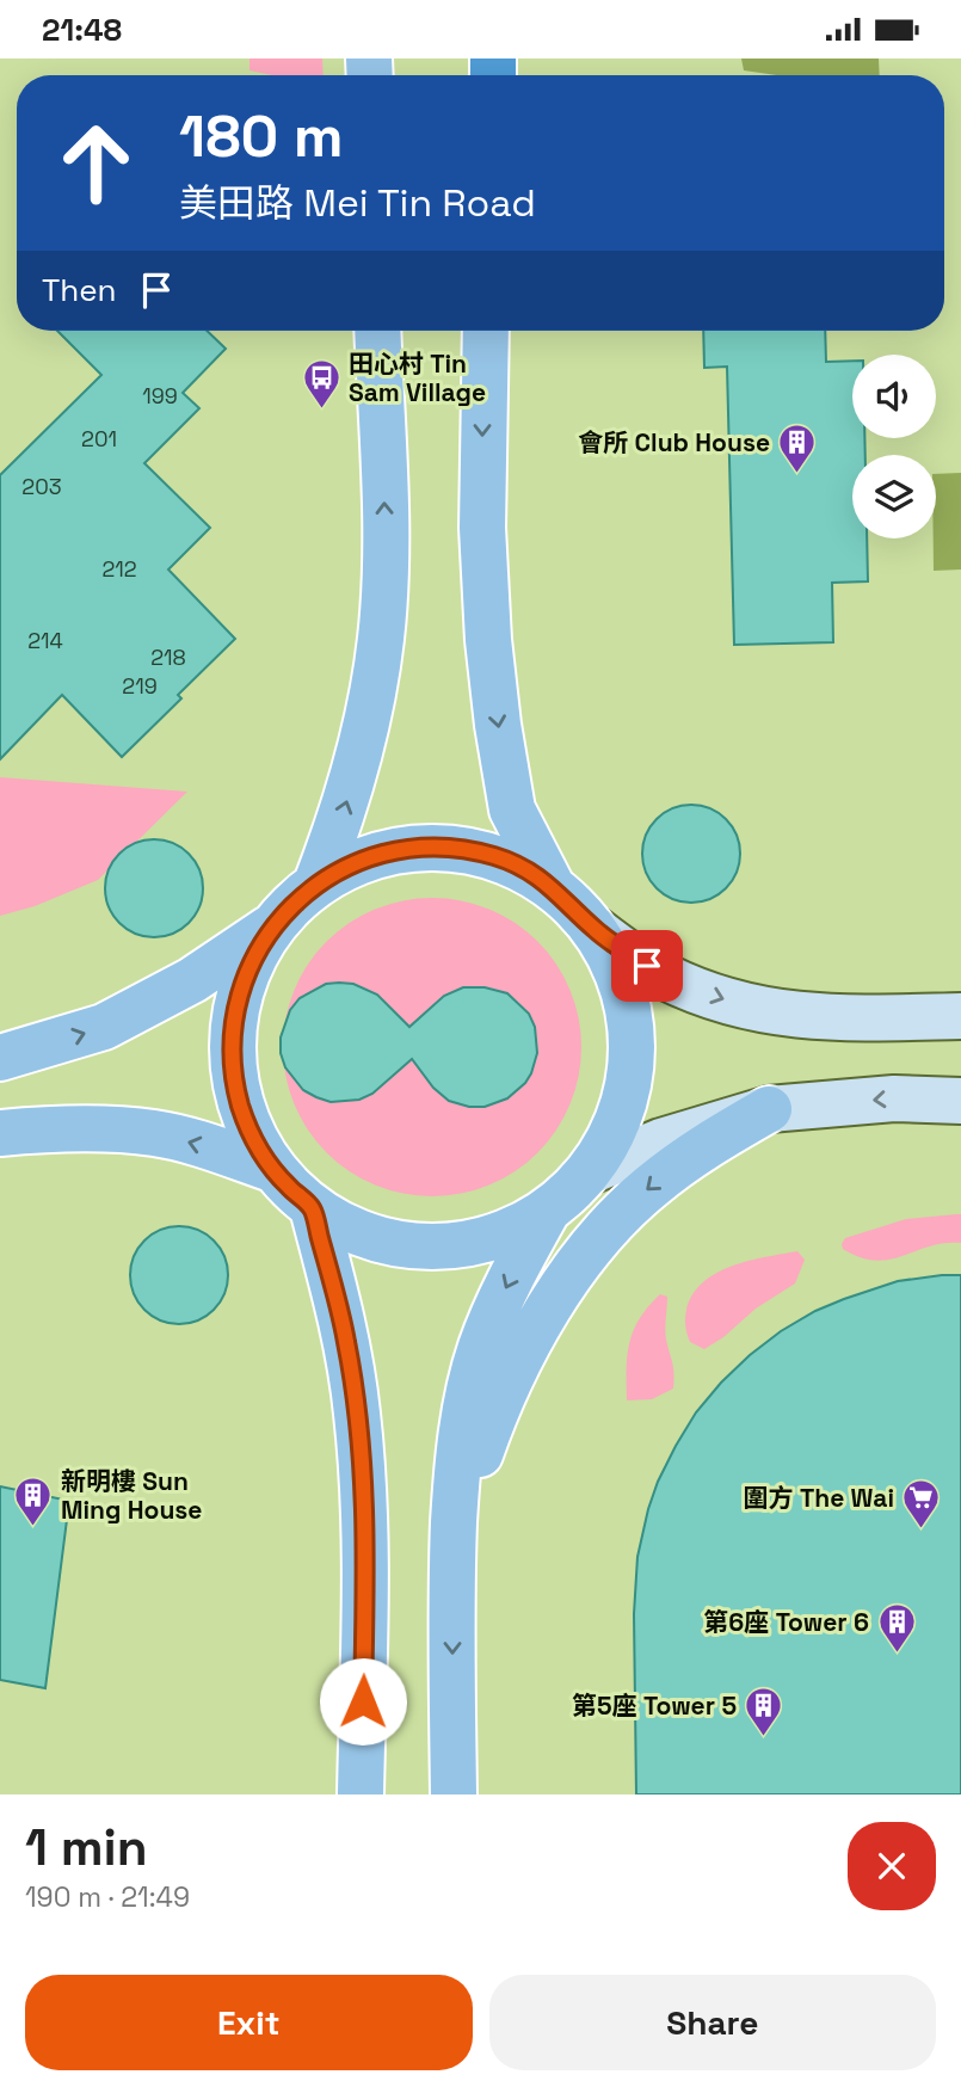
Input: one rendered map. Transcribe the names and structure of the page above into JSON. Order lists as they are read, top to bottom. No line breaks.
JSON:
{"places":{"bus stop":["田心村 Tin Sam Village"],"building":["會所 Club House","新明樓 Sun Ming House","第6座 Tower 6","第5座 Tower 5"],"supermarket":["圍方 The Wai"]},"house_numbers":["199","201","203","212","214","218","219"],"page":{"status":"21:48","turn":["180 m","美田路 Mei Tin Road"],"then":"Then","heading":["1 min","190 m · 21:49"],"buttons":["Exit","Share"]}}
